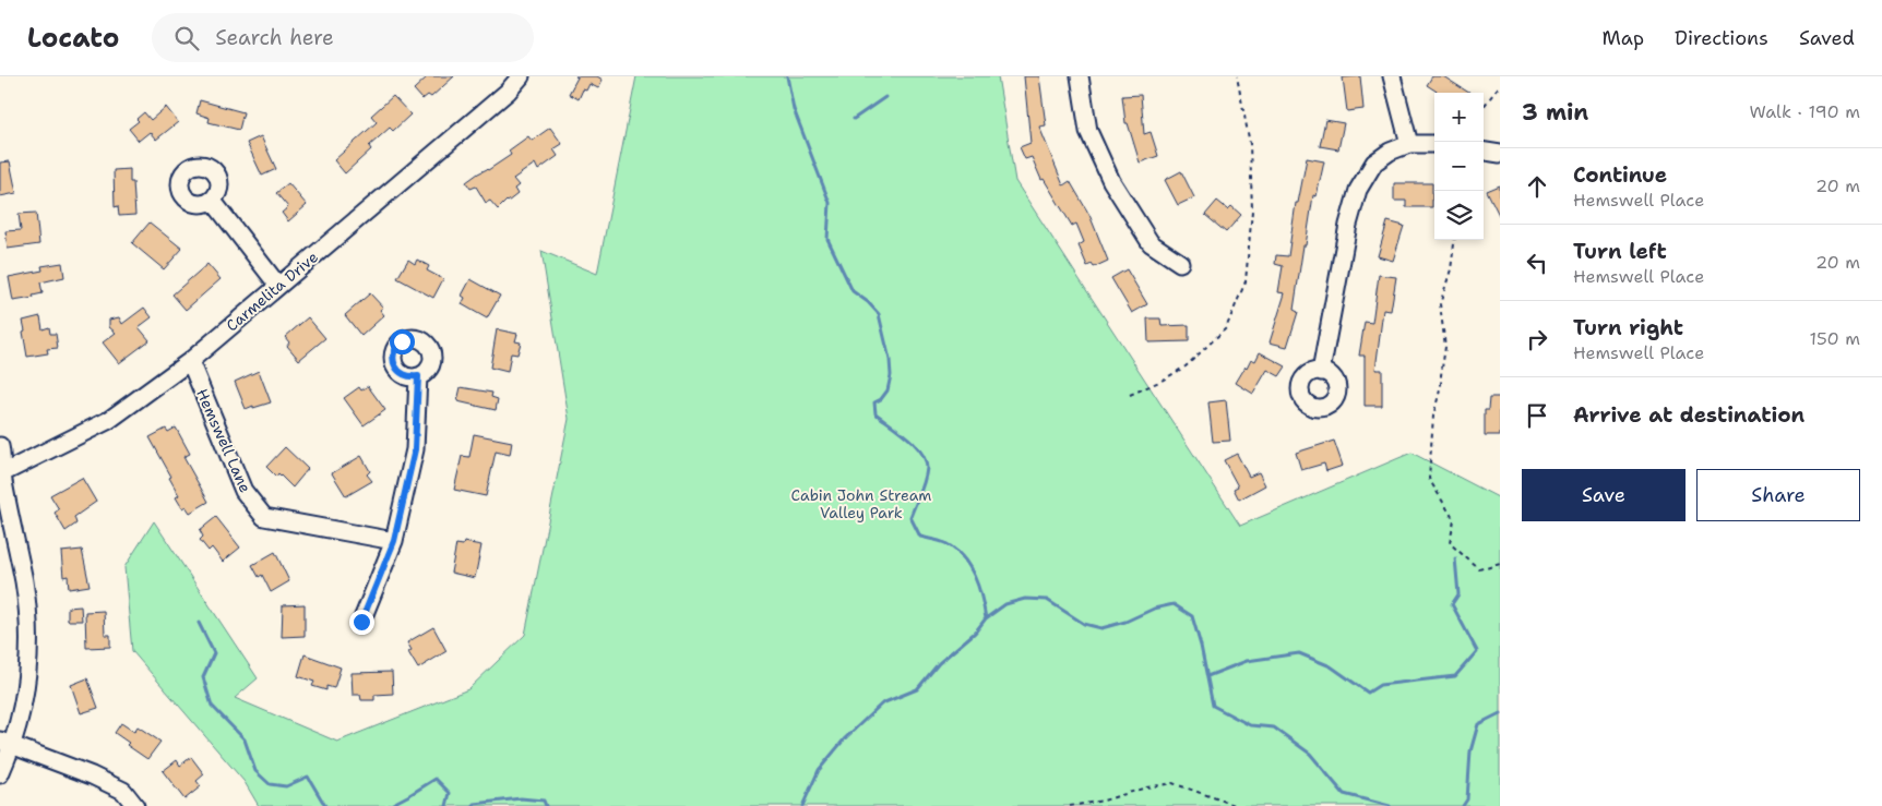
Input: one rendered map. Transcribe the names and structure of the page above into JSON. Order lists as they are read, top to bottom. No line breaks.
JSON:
{"streets":{"street":["Carmelita Drive","Hemswell Lane"]},"crossings":[["Carmelita Drive","Hemswell Lane"]],"parks":["Cabin John Stream Valley Park"],"page":{"header":"Locato","search":"Search here","nav":["Map","Directions","Saved"],"heading":["3 min","Walk · 190 m"],"map_buttons":["+","−"],"list":[["Continue","Hemswell Place","20 m"],["Turn left","Hemswell Place","20 m"],["Turn right","Hemswell Place","150 m"],"Arrive at destination"],"buttons":["Save","Share"]}}
